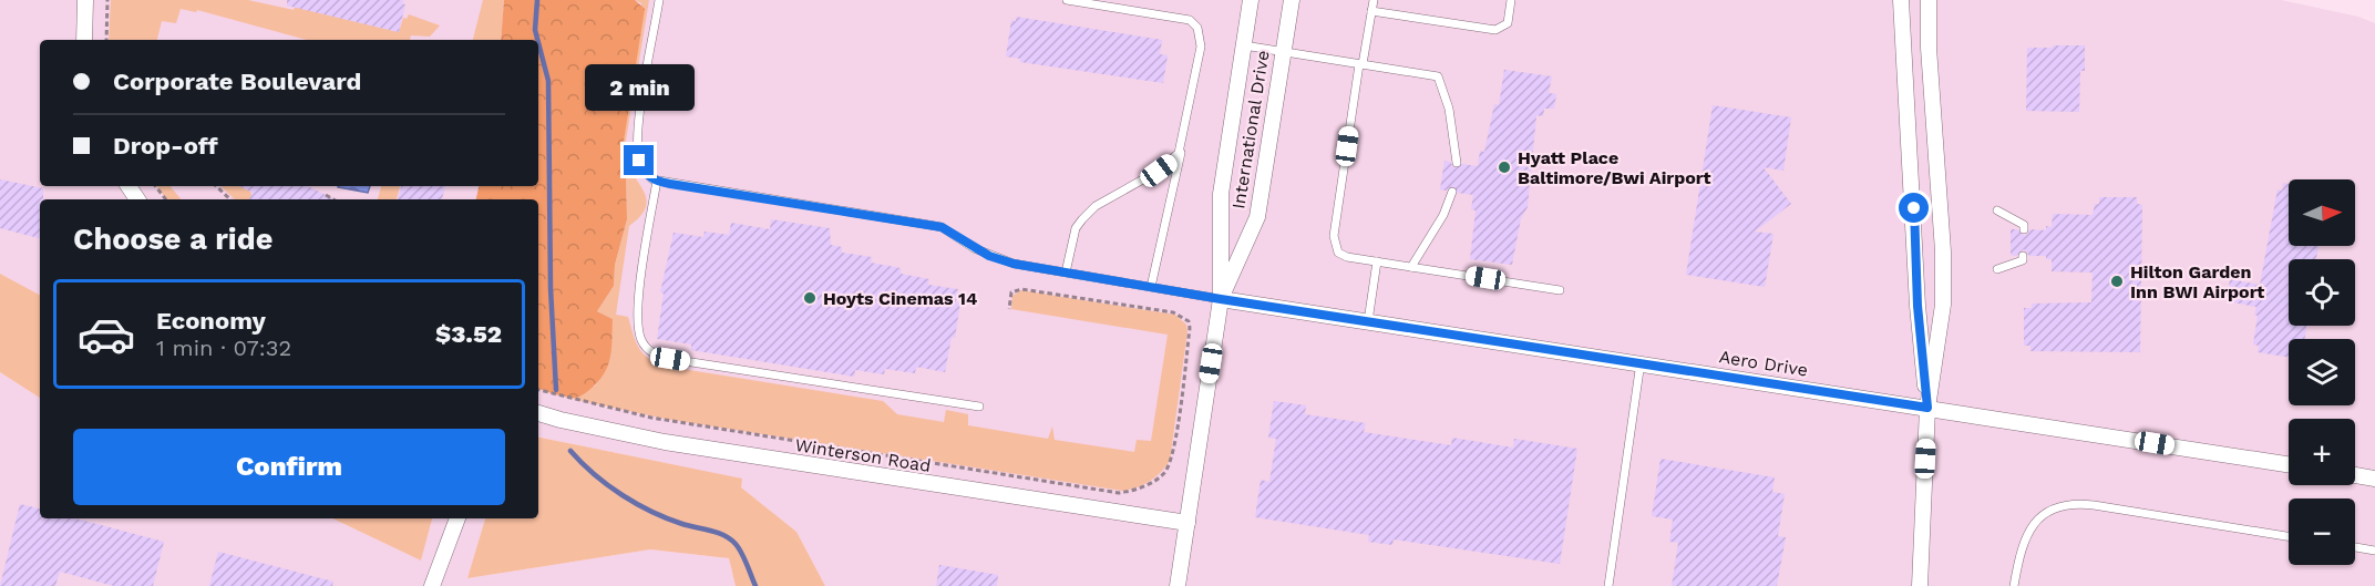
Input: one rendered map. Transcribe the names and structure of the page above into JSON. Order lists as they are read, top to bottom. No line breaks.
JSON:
{"streets":{"street":["International Drive","Aero Drive","Winterson Road"]},"crossings":[["International Drive","Aero Drive"],["International Drive","Winterson Road"]],"places":["Hyatt Place Baltimore/Bwi Airport","Hilton Garden Inn BWI Airport","Hoyts Cinemas 14"],"north":"right","page":{"banner":["Corporate Boulevard","Drop-off"],"bubble":"2 min","map_buttons":["+","−"],"heading":"Choose a ride","list":[{"name":"Economy","note":"1 min · 07:32","value":"$3.52"}],"buttons":"Confirm"}}
